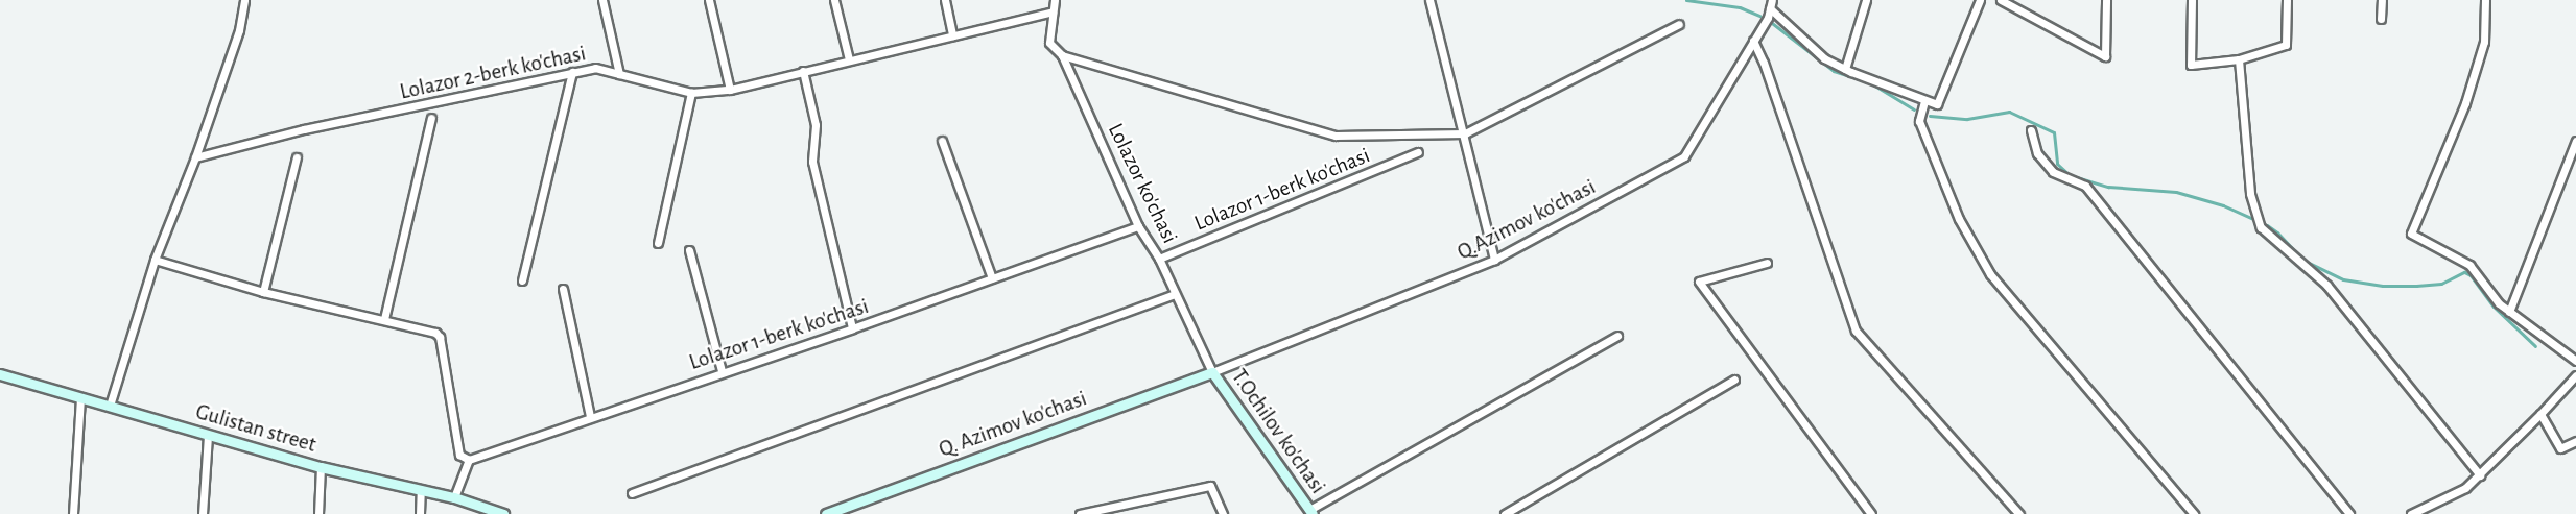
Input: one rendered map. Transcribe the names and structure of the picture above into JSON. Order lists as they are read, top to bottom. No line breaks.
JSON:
{"streets":{"main road":["Q. Azimov ko'chasi","Gulistan street","T.Ochilov ko'chasi"],"street":["Lolazor 2-berk ko'chasi","Lolazor ko'chasi","Lolazor 1-berk ko'chasi","Q.Azimov ko'chasi"]},"crossings":[["Lolazor 2-berk ko'chasi","Lolazor ko'chasi"],["Lolazor ko'chasi","Lolazor 1-berk ko'chasi"],["Lolazor ko'chasi","Q.Azimov ko'chasi"],["Lolazor ko'chasi","Q. Azimov ko'chasi"],["Lolazor ko'chasi","T.Ochilov ko'chasi"],["Q.Azimov ko'chasi","Q. Azimov ko'chasi"],["Q.Azimov ko'chasi","T.Ochilov ko'chasi"],["Q. Azimov ko'chasi","T.Ochilov ko'chasi"]]}
